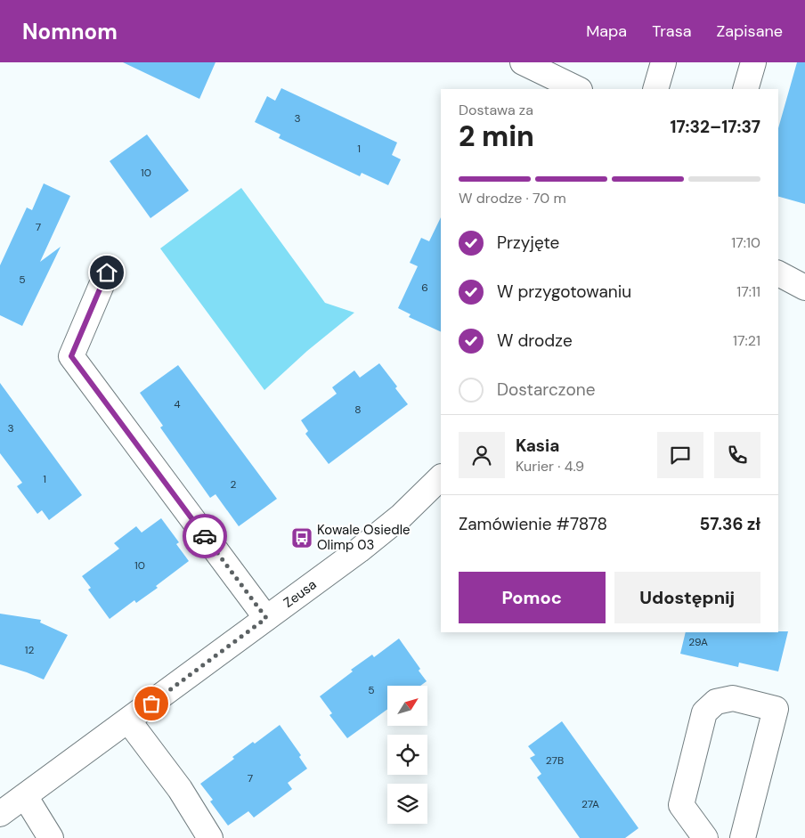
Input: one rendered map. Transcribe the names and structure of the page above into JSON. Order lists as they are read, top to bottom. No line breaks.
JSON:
{"streets":{"street":["Zeusa"]},"places":{"bus stop":["Kowale Osiedle Olimp 03"]},"house_numbers":["3","1","10","7","5","6","4","8","3","1","2","10","29A","12","5","27B","7","27A"],"north":"top right","page":{"header":"Nomnom","nav":["Mapa","Trasa","Zapisane"],"heading":["2 min","Dostawa za","17:32–17:37"],"panel":["Kasia","Kurier · 4.9","Zamówienie #7878","57.36 zł"],"bar":"W drodze · 70 m","list":[["Przyjęte","17:10"],["W przygotowaniu","17:11"],["W drodze","17:21"],"Dostarczone"],"buttons":["Pomoc","Udostępnij"]}}
